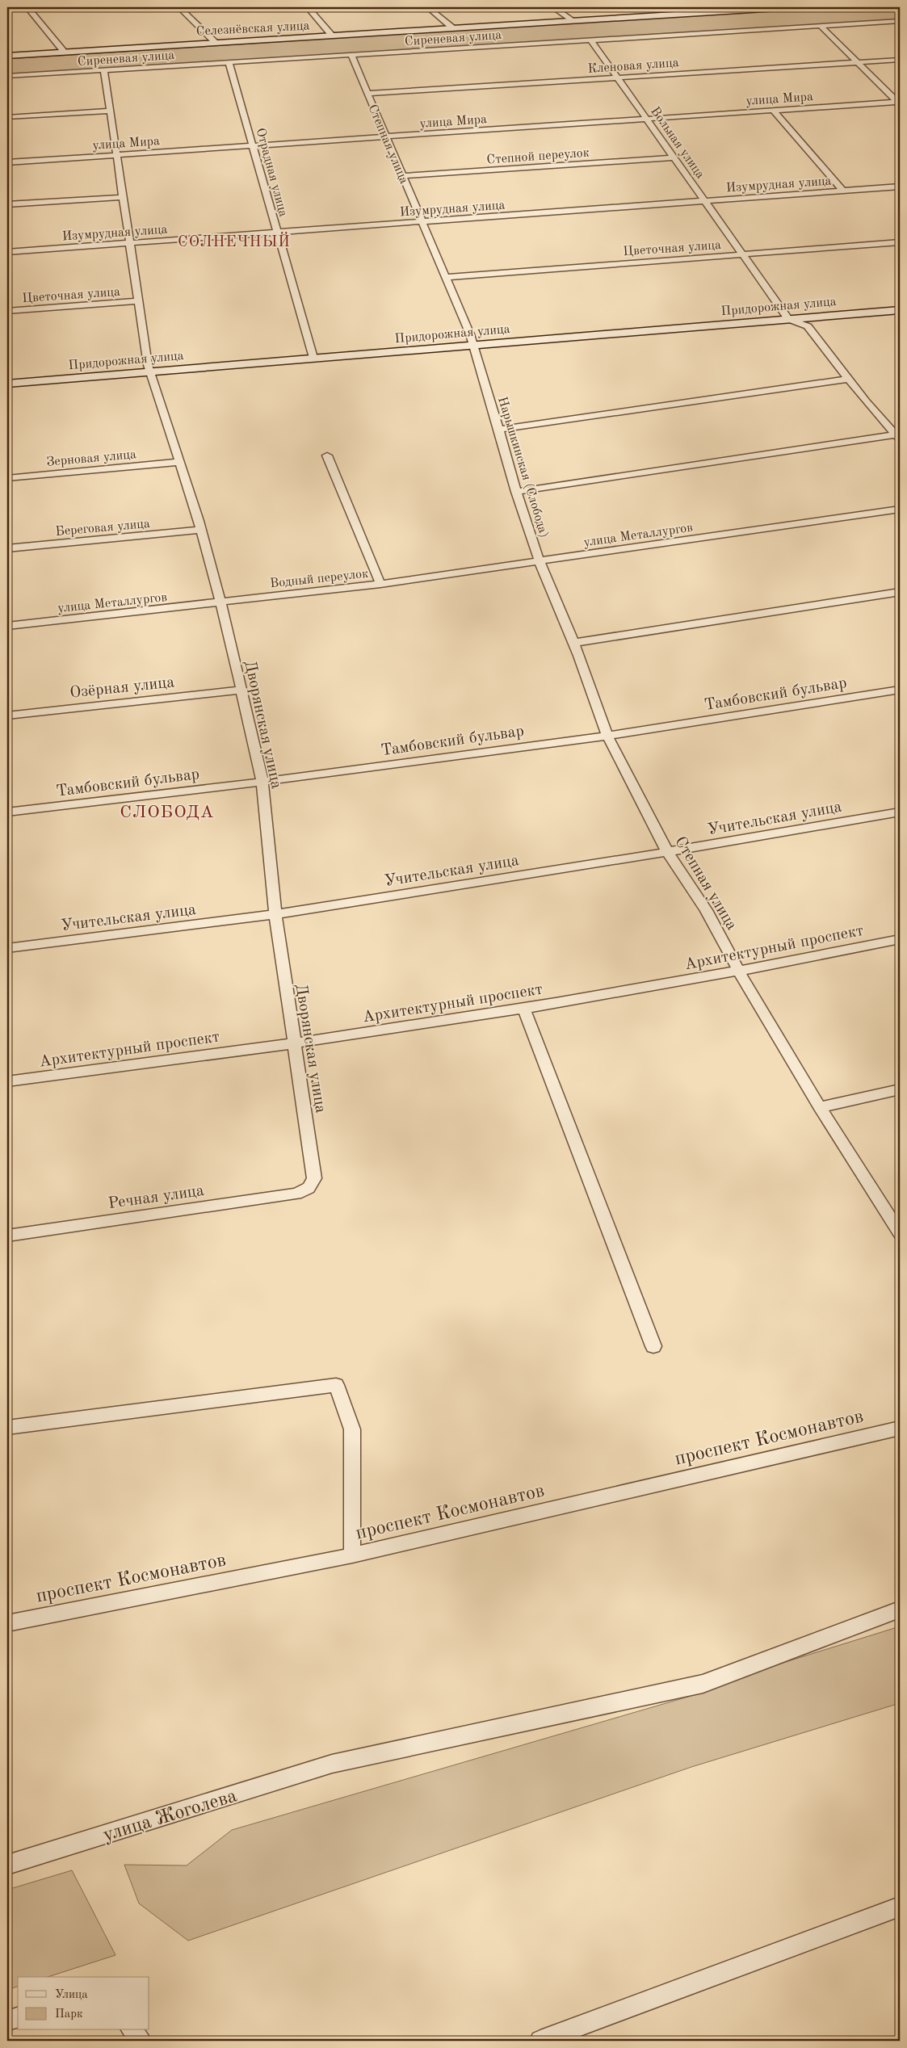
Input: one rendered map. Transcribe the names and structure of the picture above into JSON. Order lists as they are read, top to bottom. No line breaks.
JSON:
{"streets":{"street":["Селезнёвская улица","Сиреневая улица","Кленовая улица","улица Мира","Вольная улица","Степная улица","Степной переулок","Отрадная улица","Изумрудная улица","Цветочная улица","Придорожная улица","Зерновая улица","Нарышкинская (Слобода)","Береговая улица","улица Металлургов","Водный переулок","Озёрная улица","Тамбовский бульвар","Дворянская улица","Учительская улица","Архитектурный проспект","Речная улица","проспект Космонавтов","улица Жоголева"]},"crossings":[["Сиреневая улица","Вольная улица"],["Сиреневая улица","Степная улица"],["Сиреневая улица","Отрадная улица"],["Сиреневая улица","Дворянская улица"],["Кленовая улица","Вольная улица"],["Кленовая улица","Степная улица"],["улица Мира","Вольная улица"],["улица Мира","Степная улица"],["улица Мира","Отрадная улица"],["улица Мира","Дворянская улица"],["Вольная улица","Степной переулок"],["Вольная улица","Изумрудная улица"],["Вольная улица","Цветочная улица"],["Вольная улица","Придорожная улица"],["Степная улица","Степной переулок"],["Степная улица","Изумрудная улица"],["Степная улица","Цветочная улица"],["Степная улица","Придорожная улица"],["Степная улица","Нарышкинская (Слобода)"],["Степная улица","Тамбовский бульвар"],["Степная улица","Учительская улица"],["Степная улица","Архитектурный проспект"],["Отрадная улица","Изумрудная улица"],["Отрадная улица","Придорожная улица"],["Изумрудная улица","Дворянская улица"],["Цветочная улица","Дворянская улица"],["Придорожная улица","Нарышкинская (Слобода)"],["Придорожная улица","Дворянская улица"],["Зерновая улица","Дворянская улица"],["Нарышкинская (Слобода)","улица Металлургов"],["Береговая улица","Дворянская улица"],["улица Металлургов","Водный переулок"],["улица Металлургов","Дворянская улица"],["Водный переулок","Дворянская улица"],["Озёрная улица","Дворянская улица"],["Тамбовский бульвар","Дворянская улица"],["Дворянская улица","Учительская улица"],["Дворянская улица","Архитектурный проспект"],["Дворянская улица","Речная улица"]],"districts":["СОЛНЕЧНЫЙ","СЛОБОДА"],"legend":["Улица","Парк"]}
